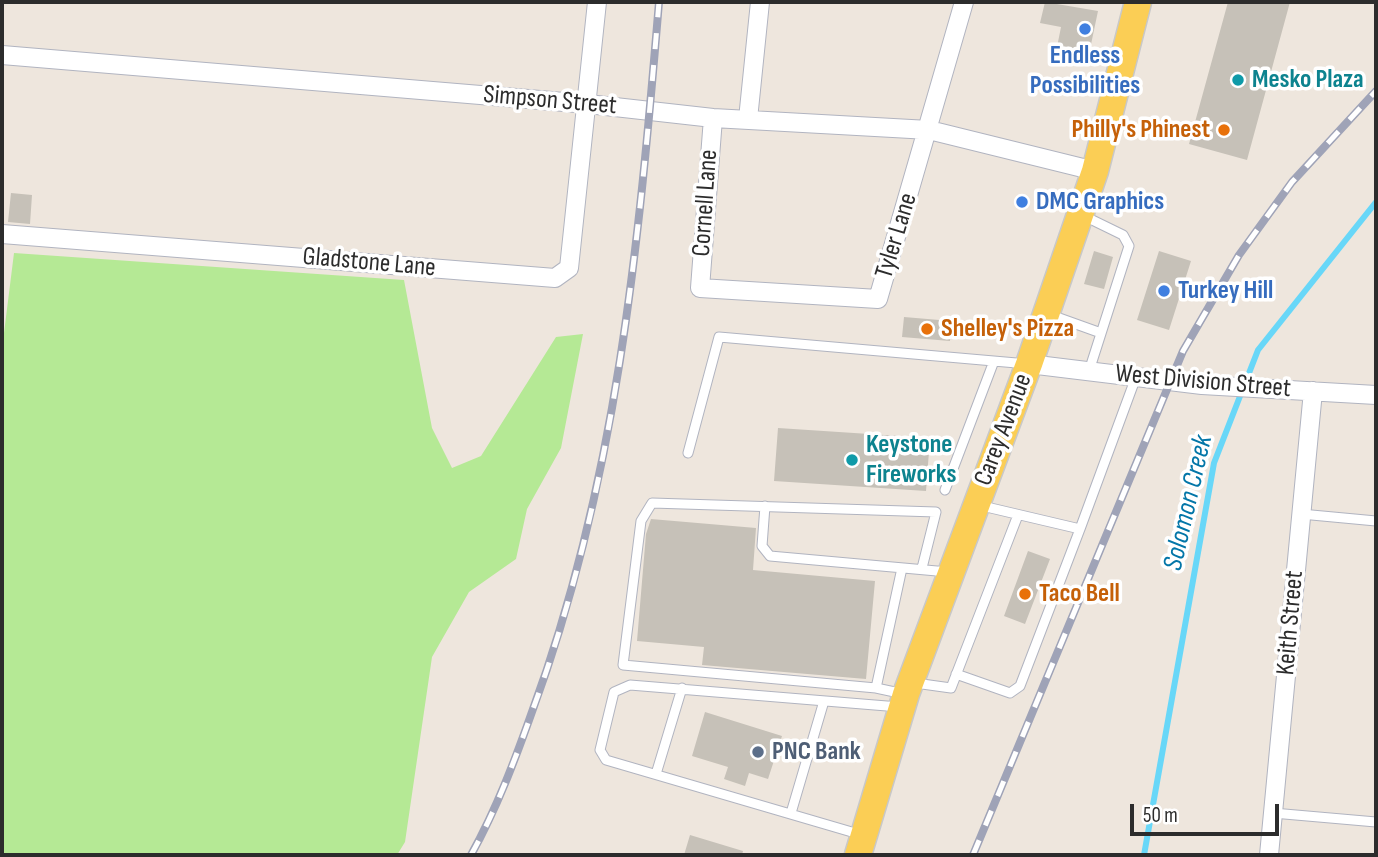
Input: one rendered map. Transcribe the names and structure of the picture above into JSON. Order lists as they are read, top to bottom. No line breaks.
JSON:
{"streets":{"main road":["Carey Avenue"],"street":["Simpson Street","Cornell Lane","Tyler Lane","Gladstone Lane","West Division Street","Keith Street"]},"crossings":[["Simpson Street","Cornell Lane"],["Simpson Street","Tyler Lane"],["Simpson Street","Gladstone Lane"],["Simpson Street","Carey Avenue"],["Cornell Lane","Tyler Lane"],["West Division Street","Carey Avenue"],["West Division Street","Keith Street"]],"water":["Solomon Creek"],"places":["Endless Possibilities","Mesko Plaza","Philly's Phinest","DMC Graphics","Turkey Hill","Shelley's Pizza","Keystone Fireworks","Taco Bell","PNC Bank"],"scale_bar":"50 m"}
